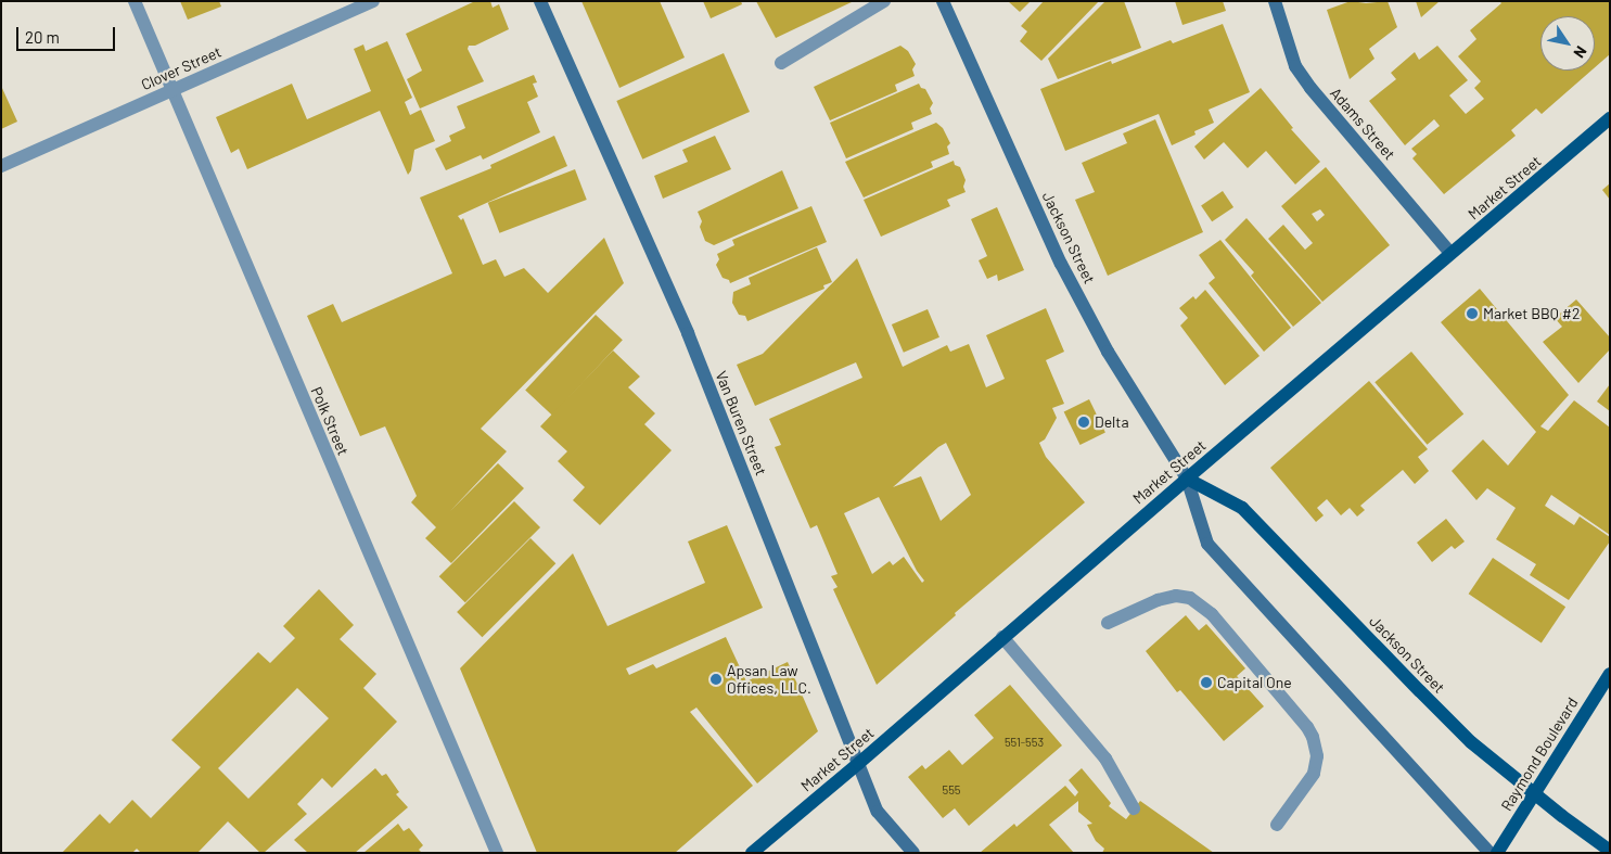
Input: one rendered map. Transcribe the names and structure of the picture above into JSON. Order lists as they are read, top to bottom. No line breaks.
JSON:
{"streets":{"main road":["Market Street","Jackson Street","Raymond Boulevard"],"street":["Clover Street","Adams Street","Polk Street","Van Buren Street"]},"crossings":[["Clover Street","Polk Street"],["Adams Street","Market Street"],["Market Street","Jackson Street"],["Market Street","Van Buren Street"]],"places":["Market BBQ #2","Delta","Apsan Law Offices, LLC.","Capital One"],"house_numbers":["551-553","555"],"scale_bar":"20 m","north":"bottom right"}
